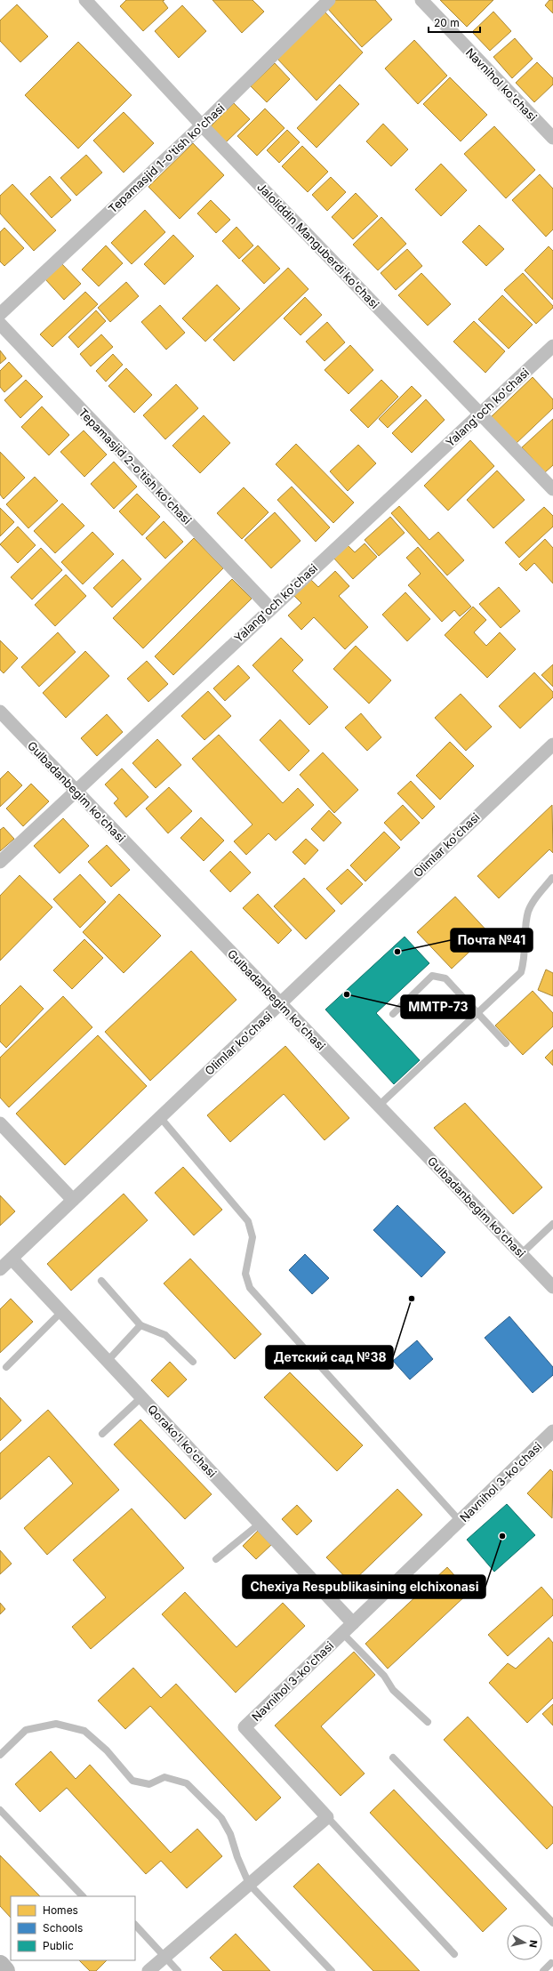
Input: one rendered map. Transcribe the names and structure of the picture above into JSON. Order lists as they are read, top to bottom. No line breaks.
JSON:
{"streets":{"street":["Navnihol ko'chasi","Tepamasjid 1-o'tish ko'chasi","Jaloliddin Manguberdi ko'chasi","Yalang'och ko'chasi","Tepamasjid 2-o'tish ko'chasi","Gulbadanbegim ko'chasi","Olimlar ko'chasi","Qorako'l ko'chasi","Navnihol 3-ko'chasi"]},"crossings":[["Tepamasjid 1-o'tish ko'chasi","Jaloliddin Manguberdi ko'chasi"],["Jaloliddin Manguberdi ko'chasi","Yalang'och ko'chasi"],["Yalang'och ko'chasi","Tepamasjid 2-o'tish ko'chasi"],["Yalang'och ko'chasi","Gulbadanbegim ko'chasi"],["Gulbadanbegim ko'chasi","Olimlar ko'chasi"],["Olimlar ko'chasi","Qorako'l ko'chasi"],["Qorako'l ko'chasi","Navnihol 3-ko'chasi"]],"places":["Почта №41","MMTP-73","Детский сад №38","Chexiya Respublikasining elchixonasi"],"legend":["Homes","Schools","Public"],"scale_bar":"20 m","north":"right"}
